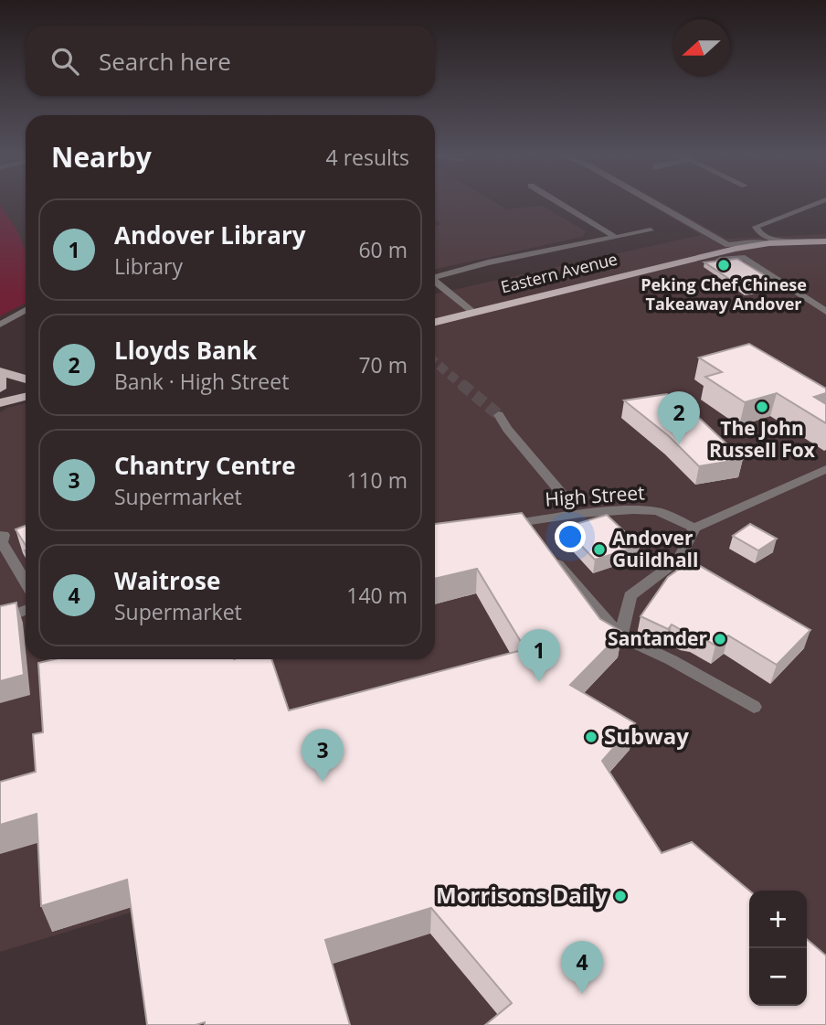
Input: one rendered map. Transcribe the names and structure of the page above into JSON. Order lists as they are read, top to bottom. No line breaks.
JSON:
{"streets":{"main road":["Eastern Avenue"],"street":["High Street"]},"places":["Peking Chef Chinese Takeaway Andover","The John Russell Fox","Andover Guildhall","Santander","Subway","Morrisons Daily"],"north":"left","page":{"search":"Search here","heading":["Nearby","4 results"],"list":[{"mark":"1","name":"Andover Library","note":"Library","value":"60 m"},{"mark":"2","name":"Lloyds Bank","note":"Bank · High Street","value":"70 m"},{"mark":"3","name":"Chantry Centre","note":"Supermarket","value":"110 m"},{"mark":"4","name":"Waitrose","note":"Supermarket","value":"140 m"}],"pins":["2","1","3","4"],"map_buttons":["+","−"]}}
